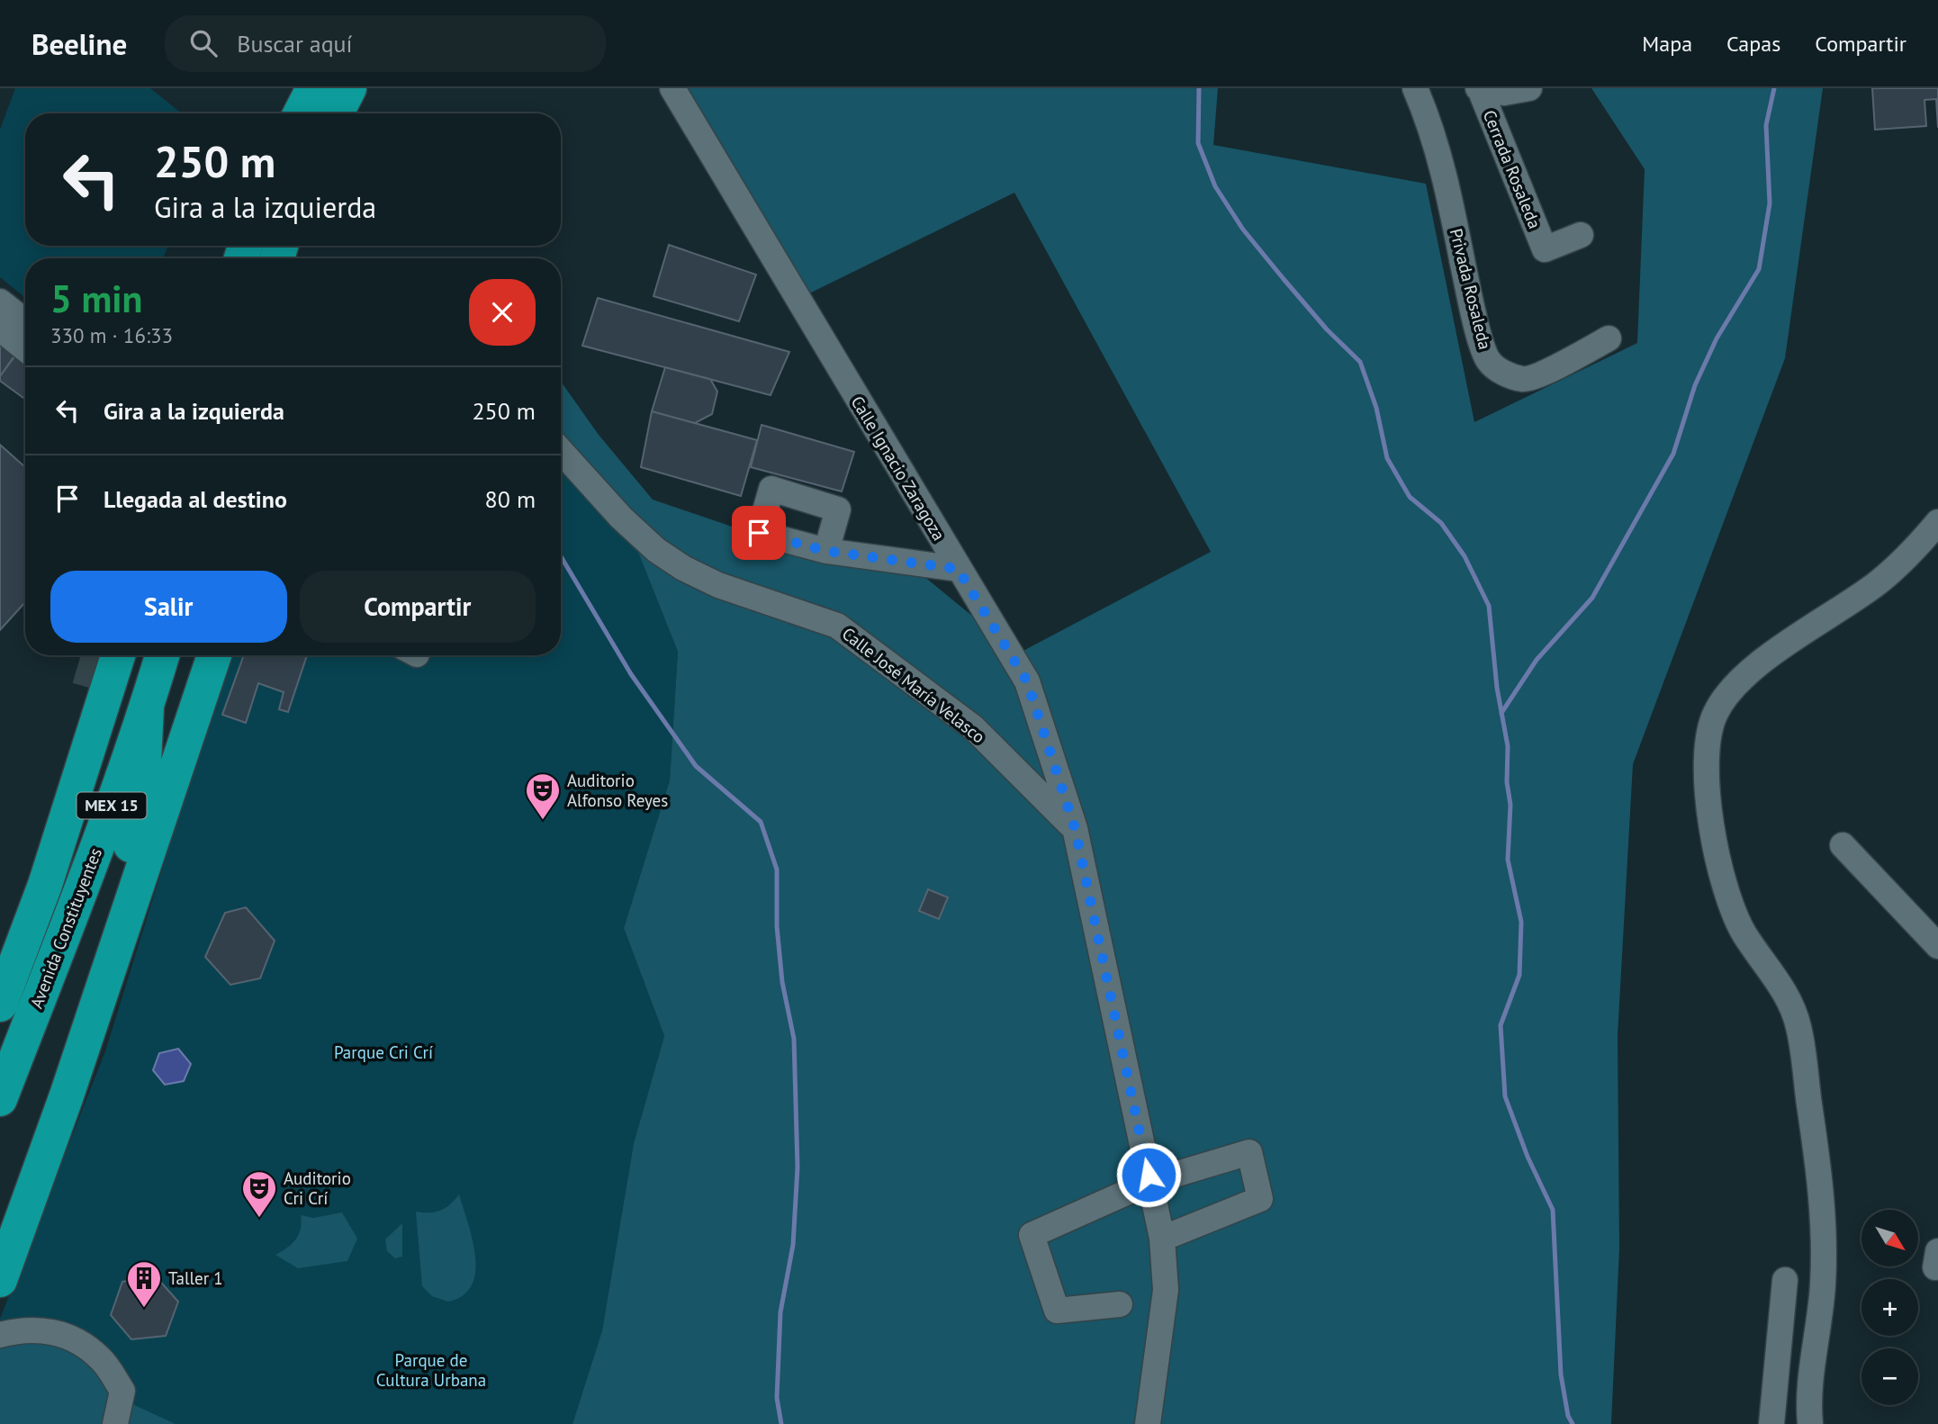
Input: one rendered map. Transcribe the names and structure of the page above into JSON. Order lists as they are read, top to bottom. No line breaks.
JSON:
{"streets":{"highway":["MEX 15","Avenida Constituyentes"],"street":["Cerrada Rosaleda","Privada Rosaleda","Calle Ignacio Zaragoza","Calle José María Velasco"]},"crossings":[["Calle Ignacio Zaragoza","Calle José María Velasco"]],"parks":["Parque Cri Crí","Parque de Cultura Urbana"],"places":{"theatre":["Auditorio Alfonso Reyes","Auditorio Cri Crí"],"building":["Taller 1"]},"north":"bottom right","page":{"header":"Beeline","search":"Buscar aquí","nav":["Mapa","Capas","Compartir"],"turn":["250 m","Gira a la izquierda"],"heading":["5 min","330 m · 16:33"],"list":[{"name":"Gira a la izquierda","value":"250 m"},{"name":"Llegada al destino","value":"80 m"}],"buttons":["Salir","Compartir"],"map_buttons":["+","−"]}}
